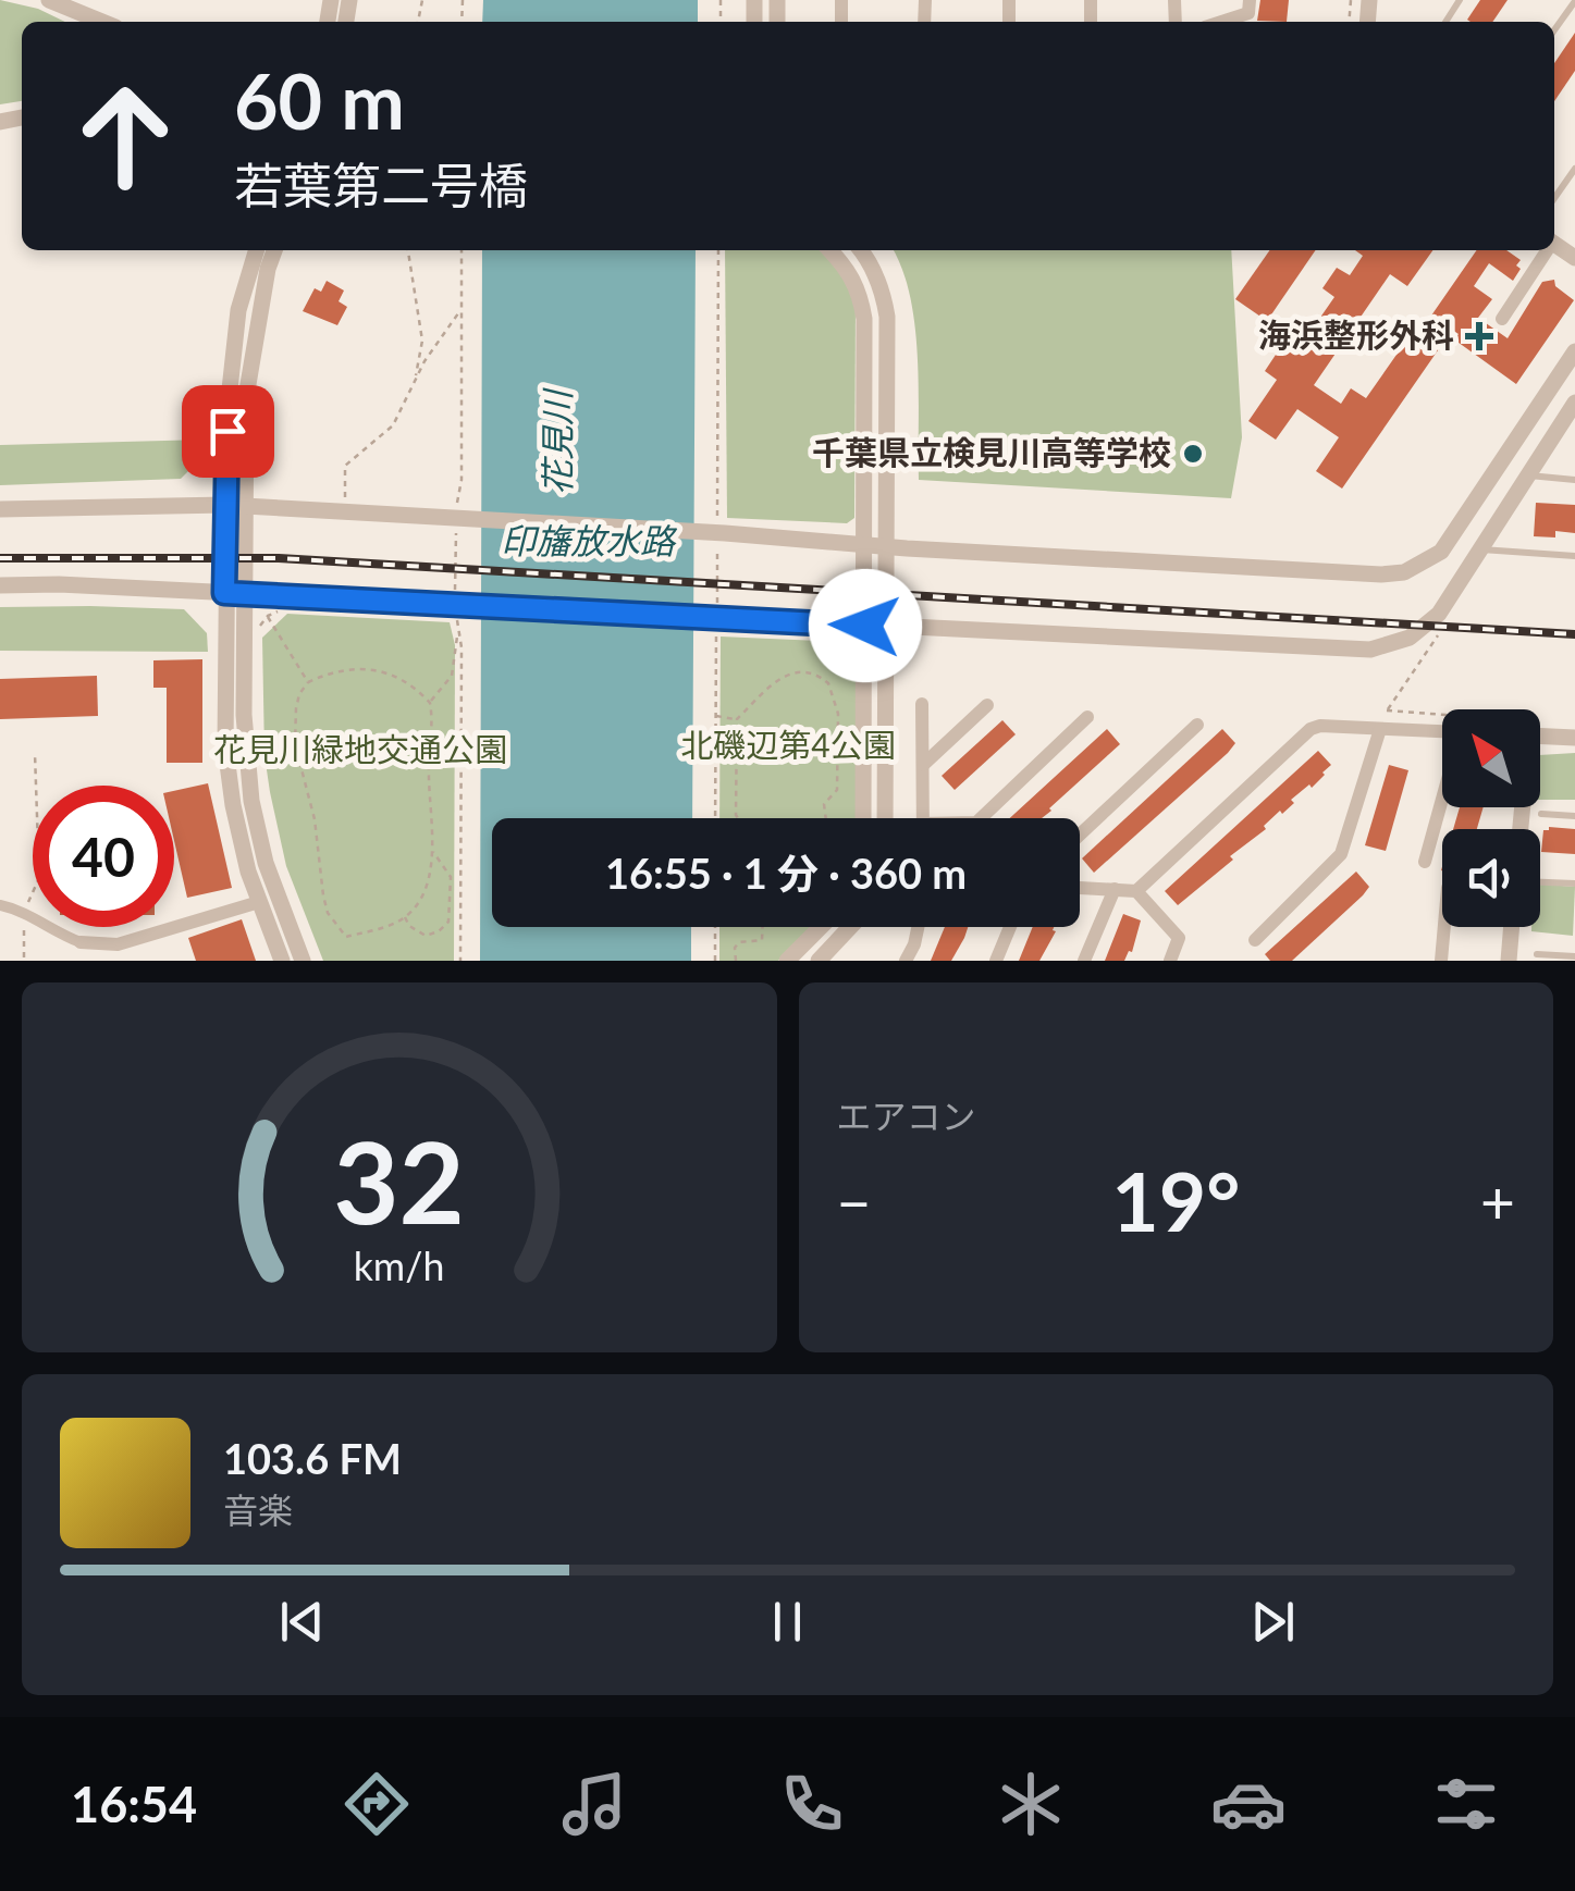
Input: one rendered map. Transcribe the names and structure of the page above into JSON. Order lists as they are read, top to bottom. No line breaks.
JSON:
{"water":["花見川","印旛放水路"],"parks":["北磯辺第4公園","花見川緑地交通公園"],"places":{"health":["海浜整形外科"],"other":["千葉県立検見川高等学校"]},"north":"top left","page":{"turn":["60 m","若葉第二号橋"],"limit":"40","trip":"16:55 · 1 分 · 360 m","tile":"エアコン","heat":["−","19°","+"],"song":["103.6 FM","音楽"],"tabs":"16:54","gauge":["32","km/h"]}}
